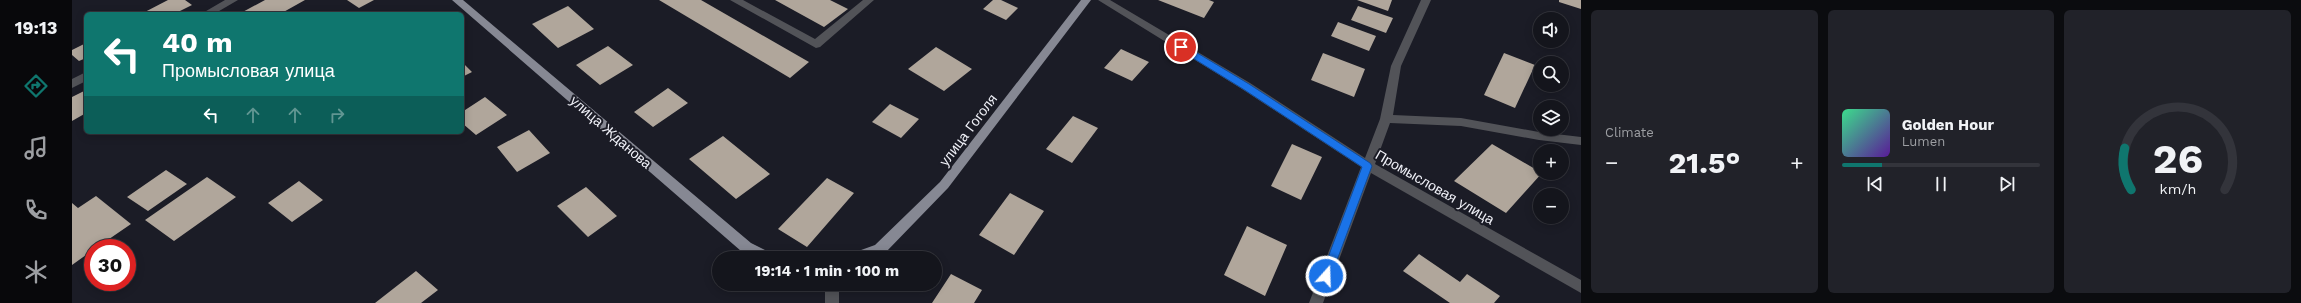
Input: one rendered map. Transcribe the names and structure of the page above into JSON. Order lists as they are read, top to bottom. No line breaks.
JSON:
{"streets":{"main road":["улица Гоголя","улица Жданова"],"street":["Промысловая улица"]},"page":{"tabs":"19:13","tile":"Climate","map_buttons":["+","−"],"turn":["40 m","Промысловая улица"],"song":["Golden Hour","Lumen"],"heat":["−","21.5°","+"],"limit":"30","trip":"19:14 · 1 min · 100 m","gauge":["26","km/h"]}}
